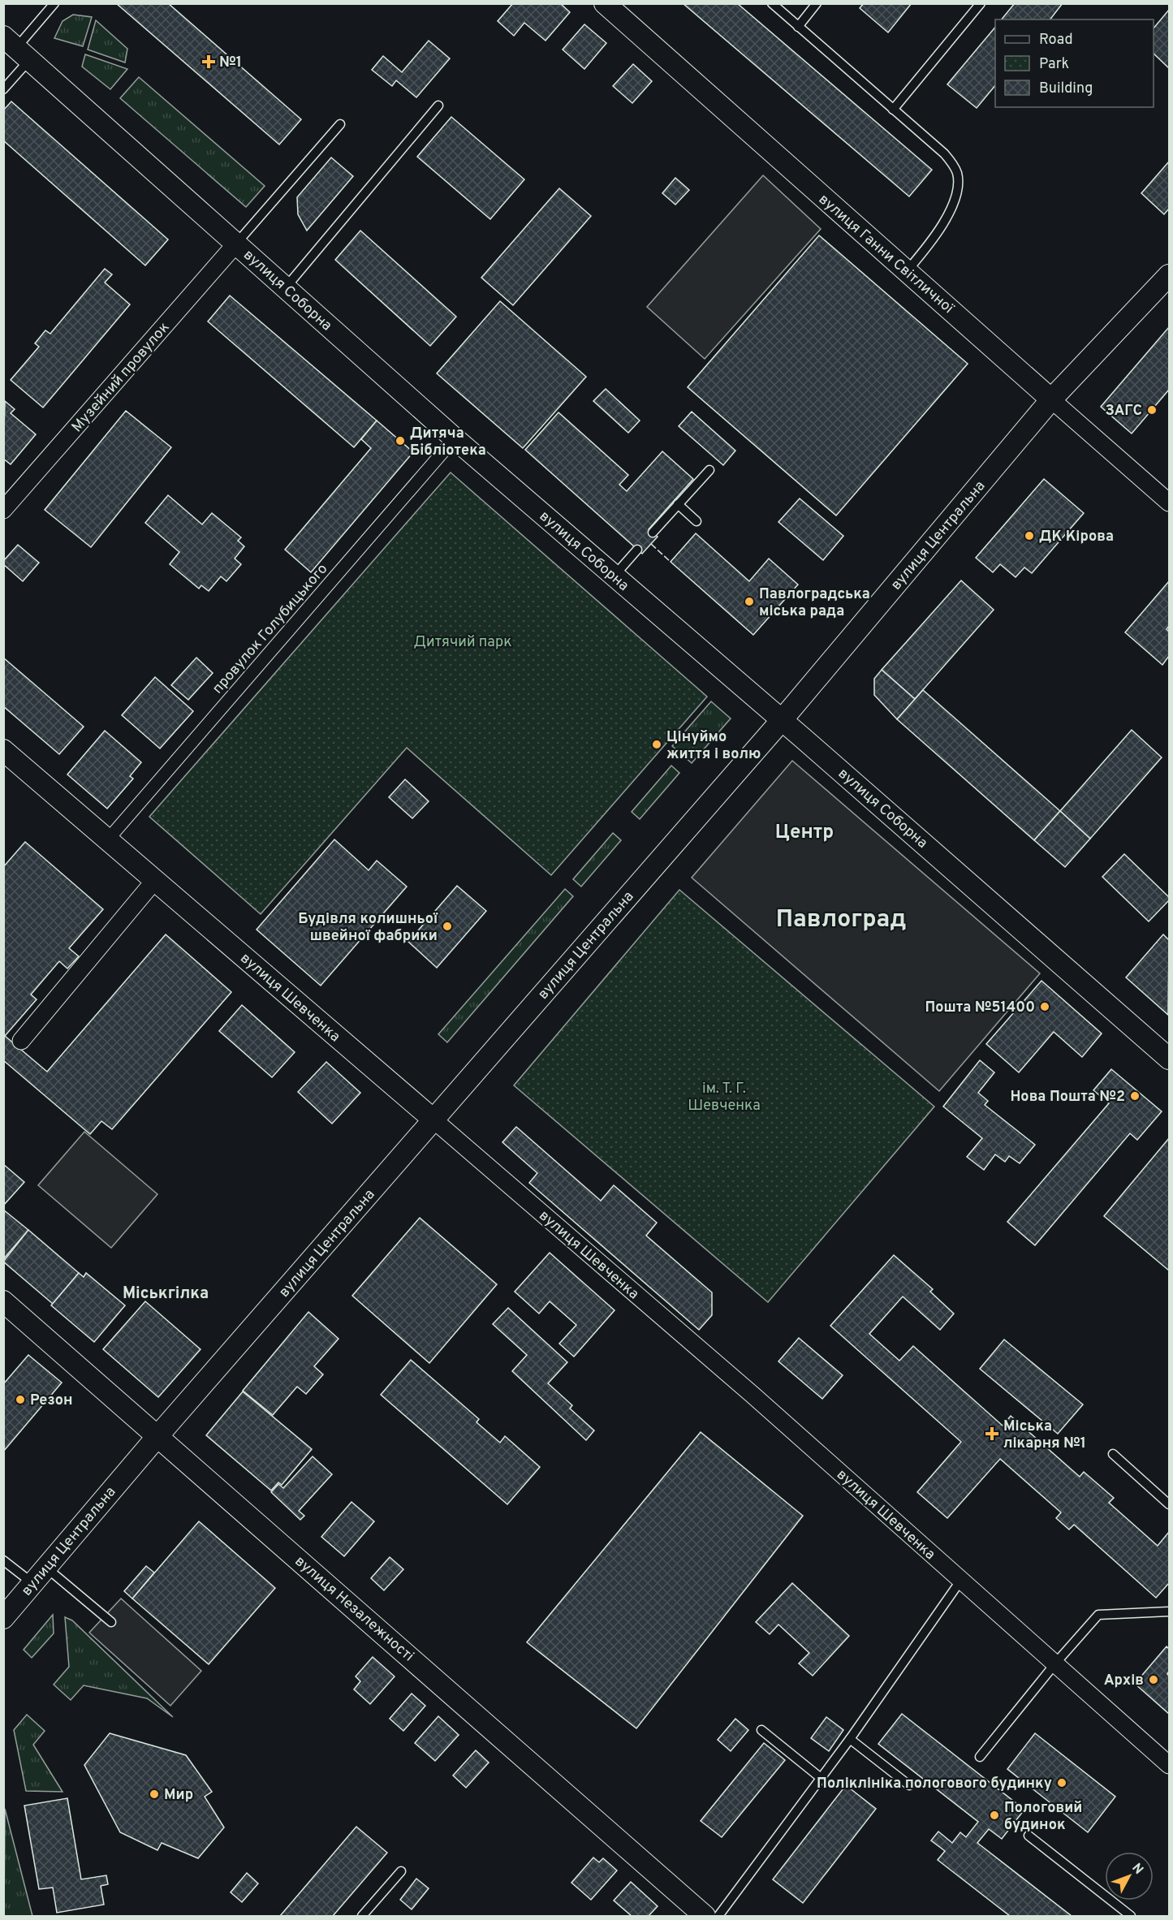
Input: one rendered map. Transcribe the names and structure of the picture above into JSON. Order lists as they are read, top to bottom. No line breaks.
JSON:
{"streets":{"street":["вулиця Ганни Світличної","вулиця Соборна","Музейний провулок","вулиця Центральна","провулок Голубицького","вулиця Шевченка","вулиця Незалежності"]},"crossings":[["вулиця Ганни Світличної","вулиця Центральна"],["вулиця Соборна","Музейний провулок"],["вулиця Соборна","вулиця Центральна"],["вулиця Соборна","провулок Голубицького"],["вулиця Центральна","вулиця Шевченка"],["вулиця Центральна","вулиця Незалежності"],["провулок Голубицького","вулиця Шевченка"]],"districts":["Центр","Павлоград","Міськгілка"],"parks":["Дитячий парк","ім. Т. Г. Шевченка"],"places":{"health":["№1","Міська лікарня №1"],"other":["ЗАГС","Дитяча Бiблiотека","ДК Кірова","Павлоградська міська рада","Цінуймо життя і волю","Будівля колишньої швейної фабрики","Пошта №51400","Нова Пошта №2","Резон","Архів","Поліклініка пологового будинку","Мир","Пологовий будинок"]},"legend":["Road","Park","Building"],"north":"top right"}
